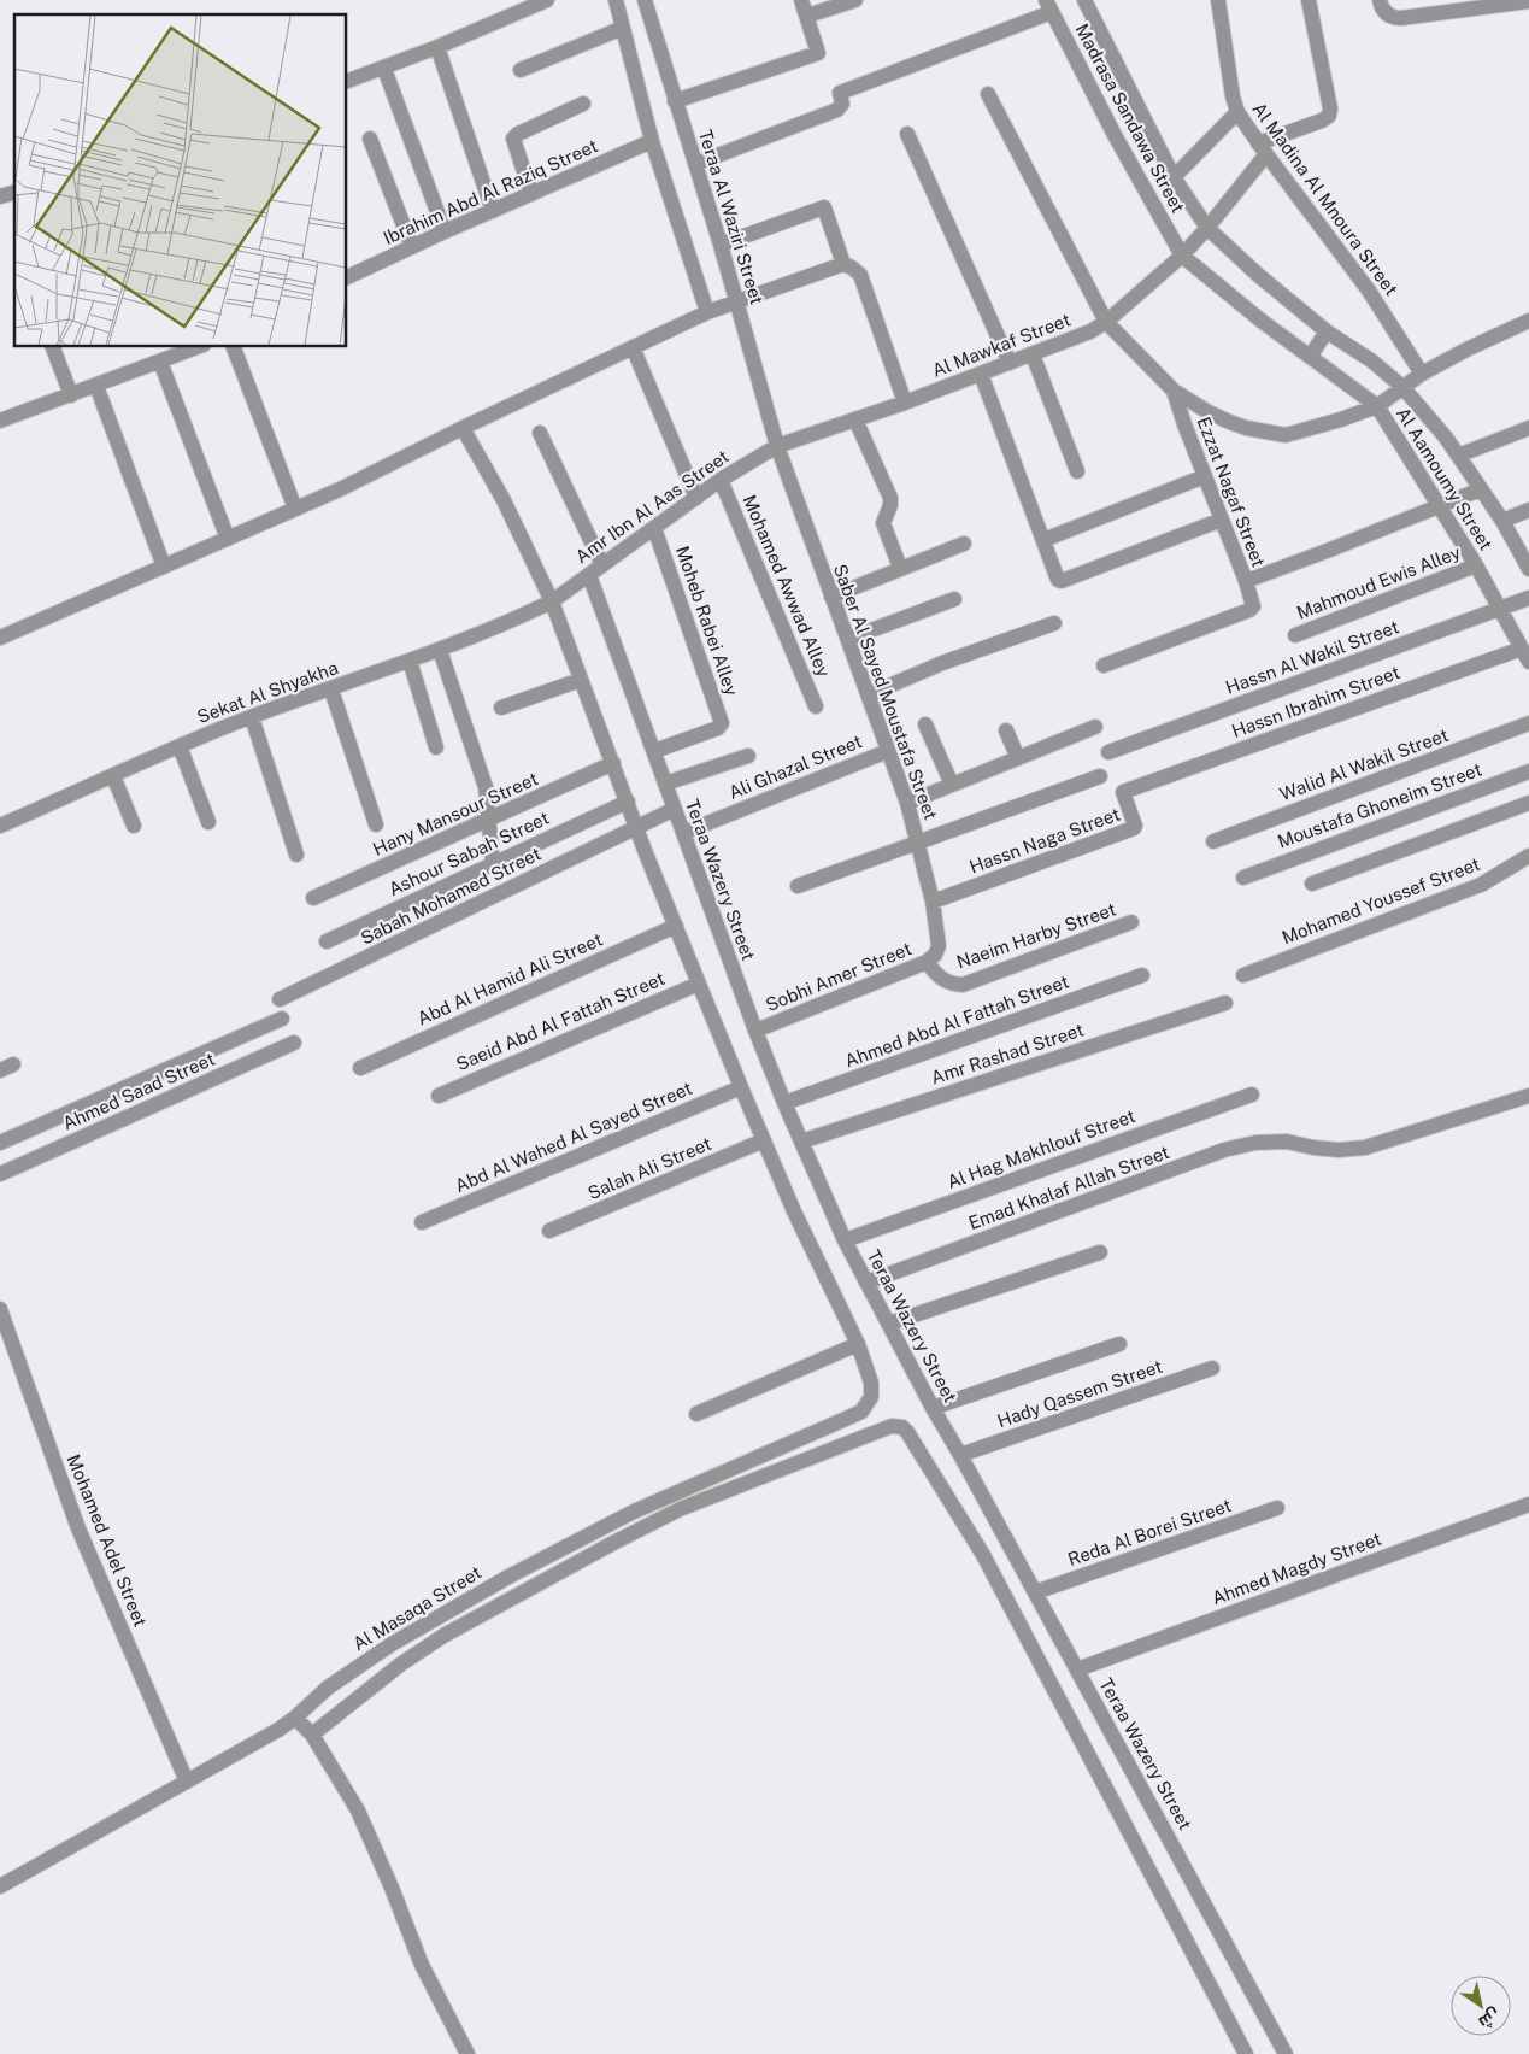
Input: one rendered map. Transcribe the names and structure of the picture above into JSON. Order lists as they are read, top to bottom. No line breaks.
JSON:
{"streets":{"street":["Madrasa Sandawa Street","Ibrahim Abd Al Raziq Street","Al Madina Al Mnoura Street","Teraa Al Waziri Street","Al Mawkaf Street","Al Aamoumy Street","Ezzat Nagaf Street","Amr Ibn Al Aas Street","Mahmoud Ewis Alley","Mohamed Awwad Alley","Moheb Rabei Alley","Hassn Al Wakil Street","Sekat Al Shyakha","Saber Al Sayed Moustafa Street","Hassn Ibrahim Street","Walid Al Wakil Street","Ali Ghazal Street","Moustafa Ghoneim Street","Hany Mansour Street","Hassn Naga Street","Ashour Sabah Street","Teraa Wazery Street","Sabah Mohamed Street","Mohamed Youssef Street","Naeim Harby Street","Sobhi Amer Street","Abd Al Hamid Ali Street","Saeid Abd Al Fattah Street","Ahmed Abd Al Fattah Street","Amr Rashad Street","Ahmed Saad Street","Abd Al Wahed Al Sayed Street","Al Hag Makhlouf Street","Salah Ali Street","Emad Khalaf Allah Street","Hady Qassem Street","Reda Al Borei Street","Mohamed Adel Street","Ahmed Magdy Street","Al Masaqa Street"]},"crossings":[["Madrasa Sandawa Street","Al Mawkaf Street"],["Madrasa Sandawa Street","Al Aamoumy Street"],["Al Madina Al Mnoura Street","Al Mawkaf Street"],["Teraa Al Waziri Street","Al Mawkaf Street"],["Teraa Al Waziri Street","Amr Ibn Al Aas Street"],["Teraa Al Waziri Street","Saber Al Sayed Moustafa Street"],["Al Mawkaf Street","Al Aamoumy Street"],["Al Mawkaf Street","Amr Ibn Al Aas Street"],["Al Mawkaf Street","Saber Al Sayed Moustafa Street"],["Al Aamoumy Street","Mahmoud Ewis Alley"],["Al Aamoumy Street","Hassn Al Wakil Street"],["Al Aamoumy Street","Hassn Ibrahim Street"],["Amr Ibn Al Aas Street","Mohamed Awwad Alley"],["Amr Ibn Al Aas Street","Moheb Rabei Alley"],["Amr Ibn Al Aas Street","Sekat Al Shyakha"],["Amr Ibn Al Aas Street","Saber Al Sayed Moustafa Street"],["Amr Ibn Al Aas Street","Teraa Wazery Street"],["Moheb Rabei Alley","Teraa Wazery Street"],["Saber Al Sayed Moustafa Street","Ali Ghazal Street"],["Saber Al Sayed Moustafa Street","Hassn Naga Street"],["Saber Al Sayed Moustafa Street","Naeim Harby Street"],["Saber Al Sayed Moustafa Street","Sobhi Amer Street"],["Hassn Ibrahim Street","Hassn Naga Street"],["Ali Ghazal Street","Teraa Wazery Street"],["Teraa Wazery Street","Sabah Mohamed Street"],["Teraa Wazery Street","Sobhi Amer Street"],["Teraa Wazery Street","Ahmed Abd Al Fattah Street"],["Teraa Wazery Street","Amr Rashad Street"],["Teraa Wazery Street","Al Hag Makhlouf Street"],["Teraa Wazery Street","Emad Khalaf Allah Street"],["Teraa Wazery Street","Hady Qassem Street"],["Teraa Wazery Street","Reda Al Borei Street"],["Teraa Wazery Street","Ahmed Magdy Street"],["Naeim Harby Street","Sobhi Amer Street"],["Mohamed Adel Street","Al Masaqa Street"]],"north":"bottom right"}
